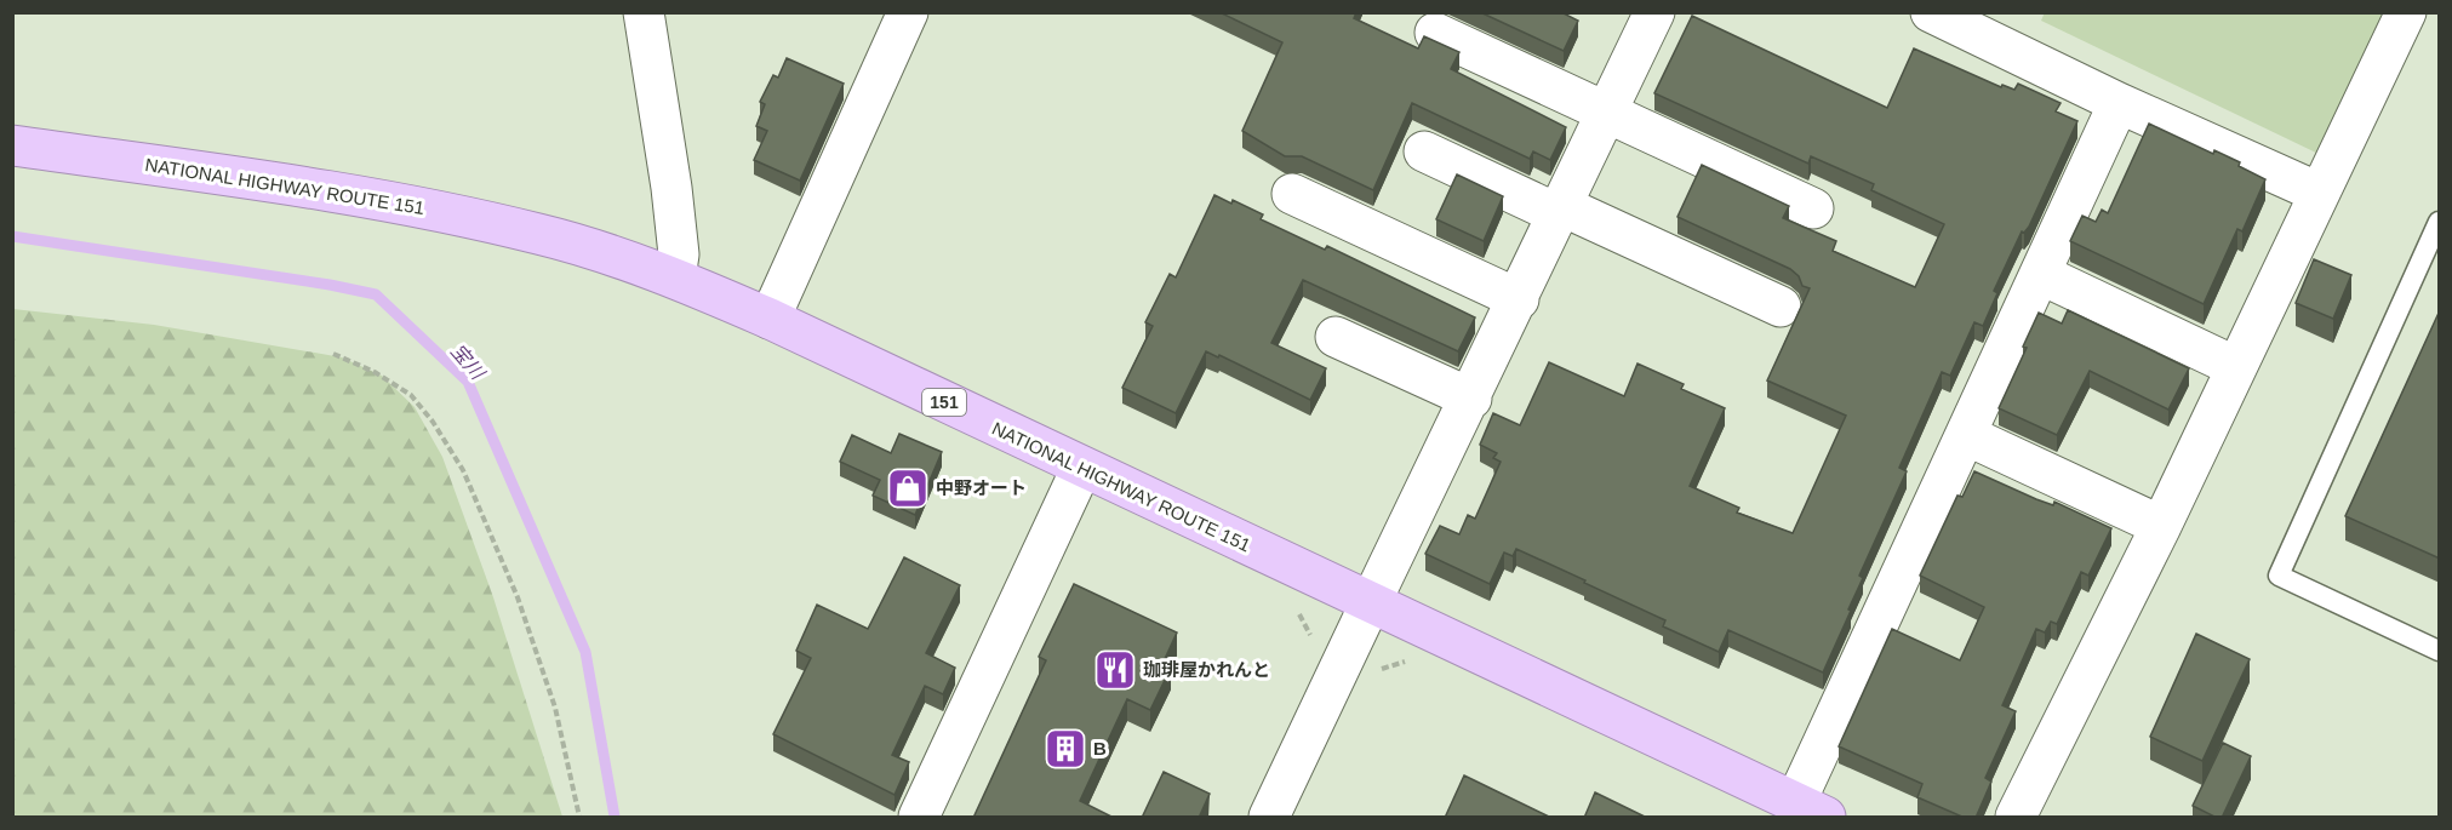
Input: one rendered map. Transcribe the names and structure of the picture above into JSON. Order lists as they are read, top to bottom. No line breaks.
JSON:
{"streets":{"highway":["NATIONAL HIGHWAY ROUTE 151","151"]},"water":["宝川"],"places":{"shop":["中野オート"],"restaurant":["珈琲屋かれんと"],"building":["B"]}}
